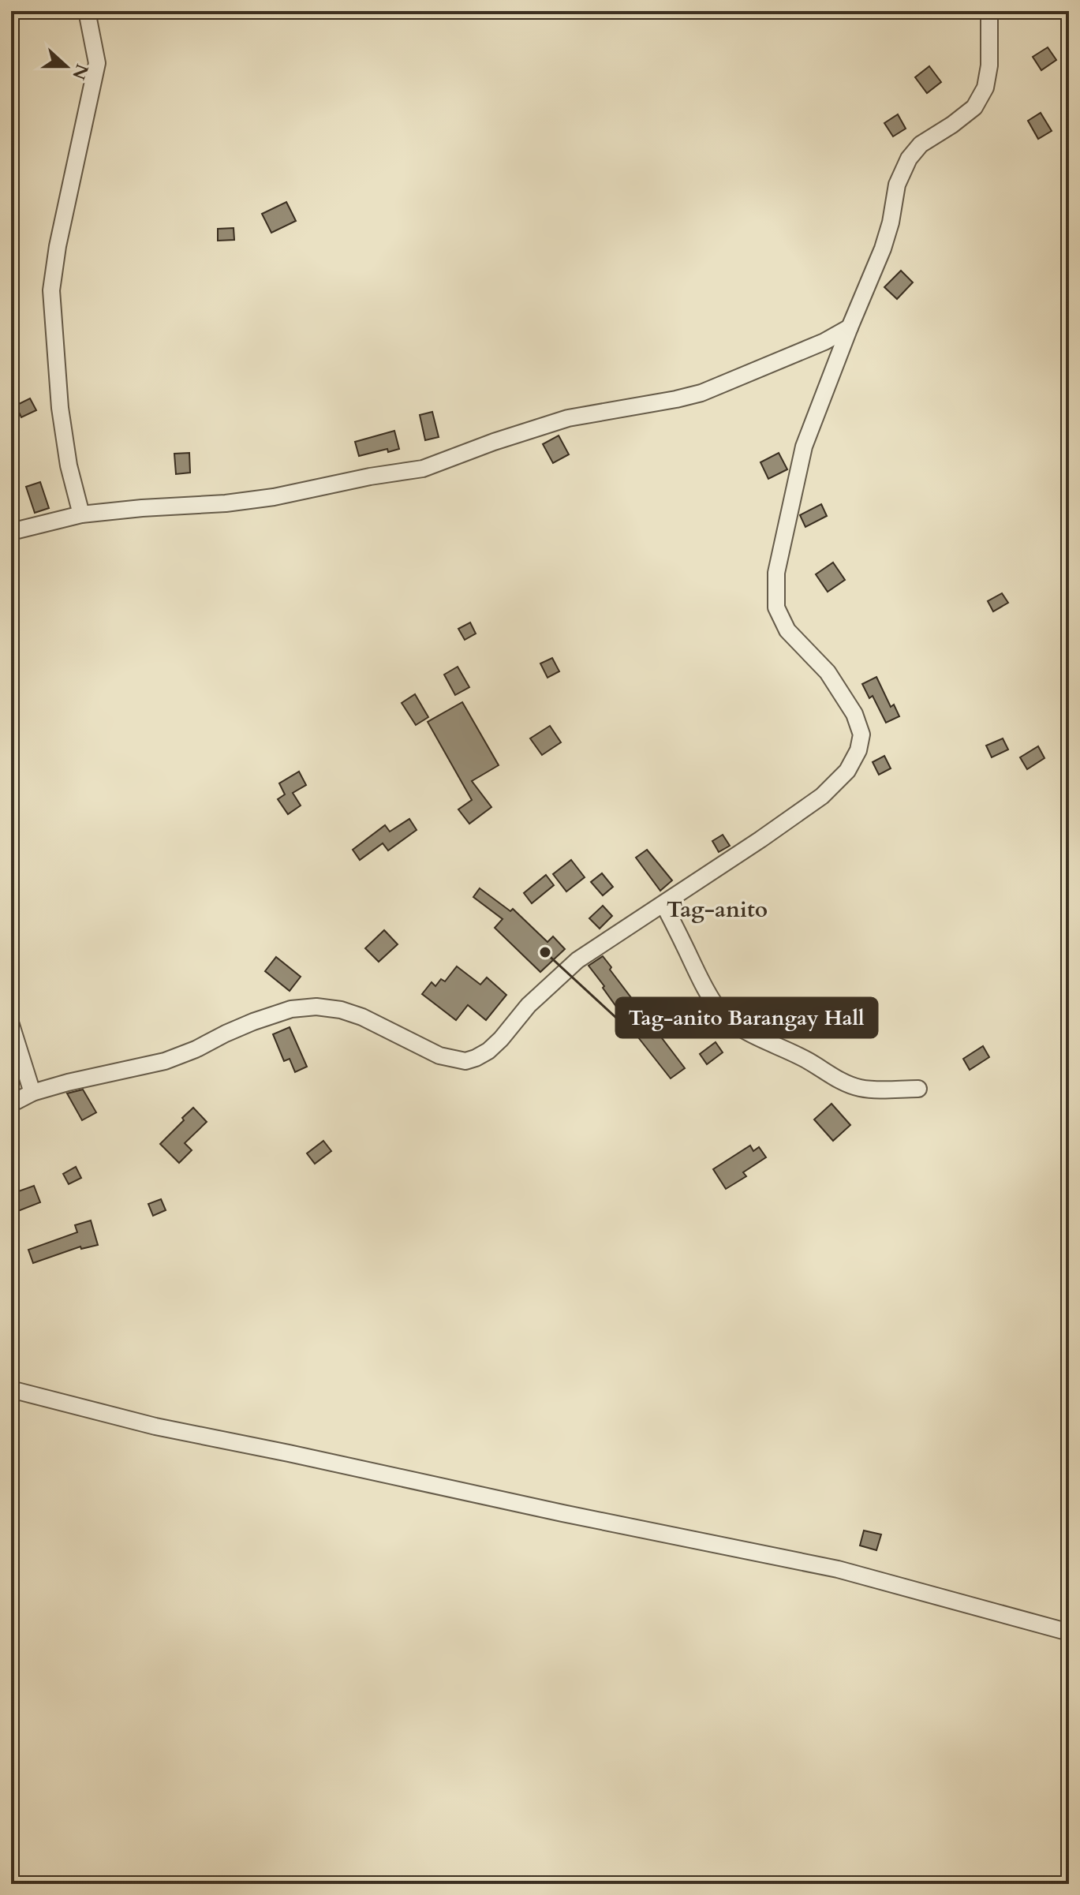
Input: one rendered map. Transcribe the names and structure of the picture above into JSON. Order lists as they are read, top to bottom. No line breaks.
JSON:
{"districts":["Tag-anito"],"places":["Tag-anito Barangay Hall"],"north":"right"}
